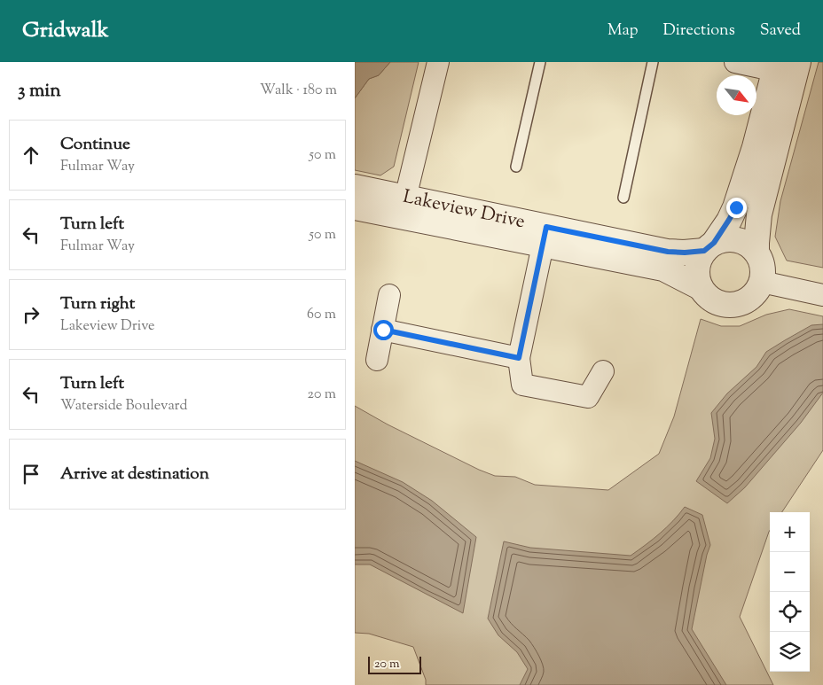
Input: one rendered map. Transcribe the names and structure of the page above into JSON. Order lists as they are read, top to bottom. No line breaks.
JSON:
{"streets":{"street":["Lakeview Drive"]},"scale_bar":"20 m","north":"bottom right","page":{"header":"Gridwalk","nav":["Map","Directions","Saved"],"heading":["3 min","Walk · 180 m"],"list":[["Continue","Fulmar Way","50 m"],["Turn left","Fulmar Way","50 m"],["Turn right","Lakeview Drive","60 m"],["Turn left","Waterside Boulevard","20 m"],"Arrive at destination"],"map_buttons":["+","−"],"scale":"20 m"}}
